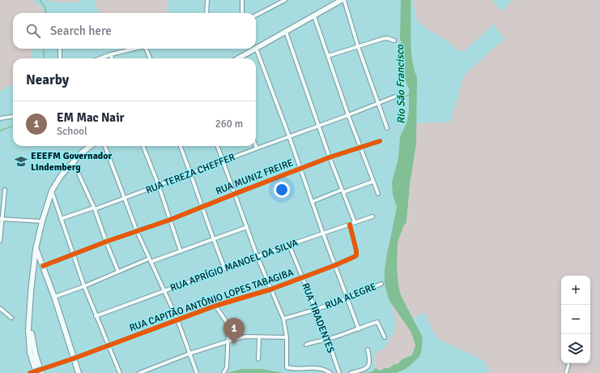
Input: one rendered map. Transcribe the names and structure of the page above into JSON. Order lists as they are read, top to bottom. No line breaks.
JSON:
{"streets":{"street":["RUA TEREZA CHEFFER","RUA MUNIZ FREIRE","RUA APRÍGIO MANOEL DA SILVA","RUA ALEGRE","RUA CAPITÃO ANTÔNIO LOPES TABAGIBA","RUA TIRADENTES"]},"crossings":[["RUA APRÍGIO MANOEL DA SILVA","RUA CAPITÃO ANTÔNIO LOPES TABAGIBA"],["RUA APRÍGIO MANOEL DA SILVA","RUA TIRADENTES"],["RUA ALEGRE","RUA TIRADENTES"],["RUA CAPITÃO ANTÔNIO LOPES TABAGIBA","RUA TIRADENTES"]],"water":["Rio São Francisco"],"places":{"school or university":["EEEFM Governador Lindemberg"]},"page":{"search":"Search here","heading":"Nearby","list":[{"mark":"1","name":"EM Mac Nair","note":"School","value":"260 m"}],"map_buttons":["+","−"],"pins":"1"}}
